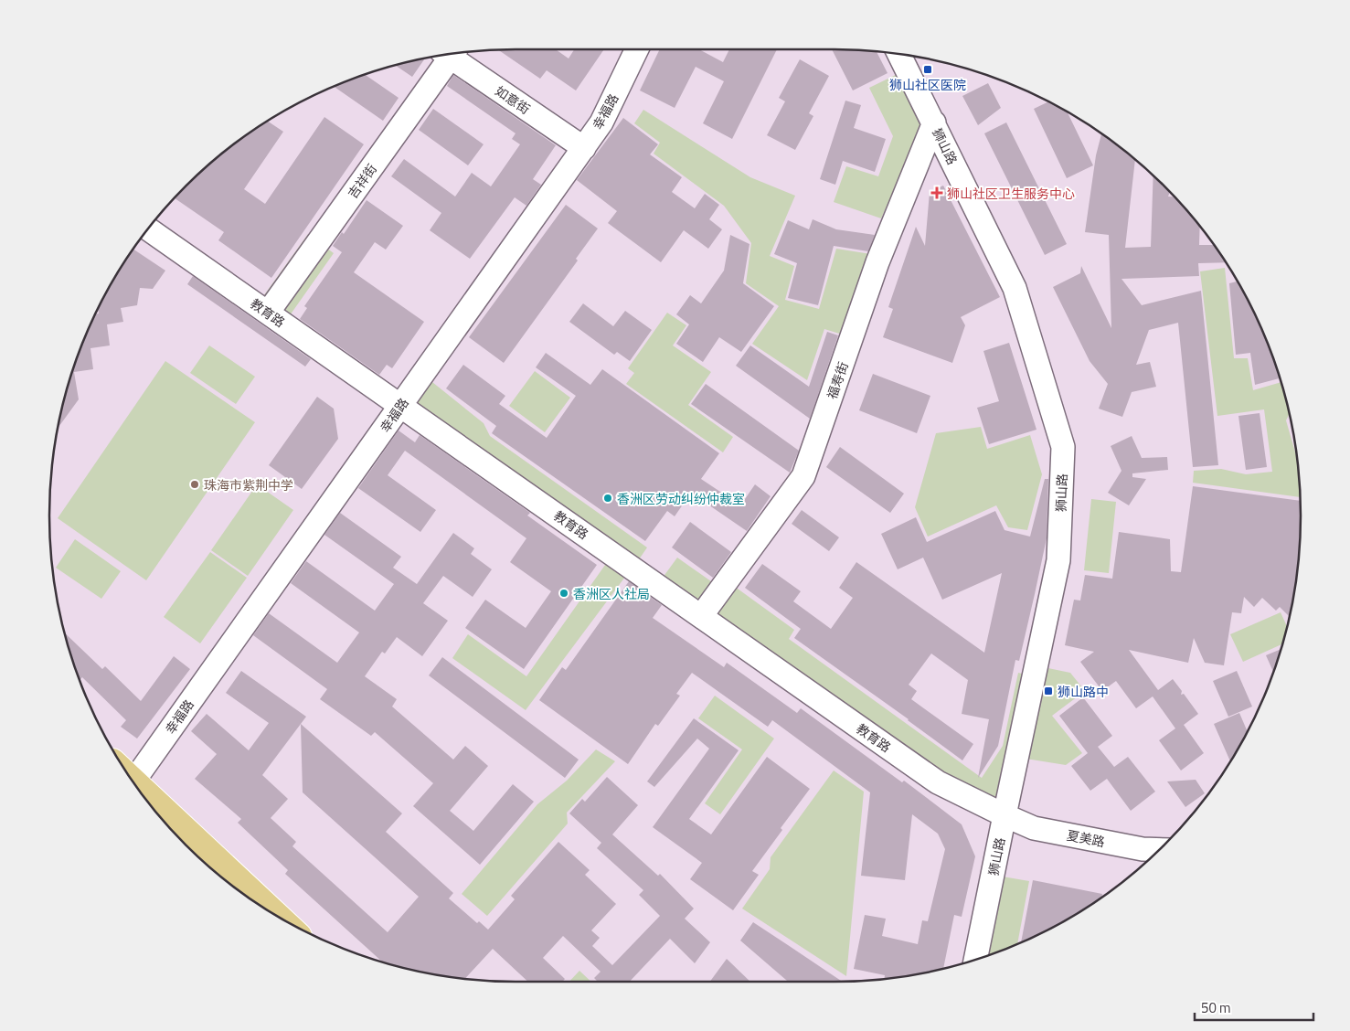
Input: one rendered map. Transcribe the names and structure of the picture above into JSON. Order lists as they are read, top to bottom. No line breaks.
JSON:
{"streets":{"street":["如意街","幸福路","狮山路","吉祥街","教育路","福寿街","夏美路"]},"crossings":[["如意街","幸福路"],["幸福路","教育路"],["狮山路","教育路"],["狮山路","福寿街"],["狮山路","夏美路"],["吉祥街","教育路"],["教育路","福寿街"],["教育路","夏美路"]],"places":{"transit":["狮山社区医院","狮山路中"],"health":["狮山社区卫生服务中心"],"other":["珠海市紫荆中学","香洲区劳动纠纷仲裁室","香洲区人社局"]},"scale_bar":"50 m"}
